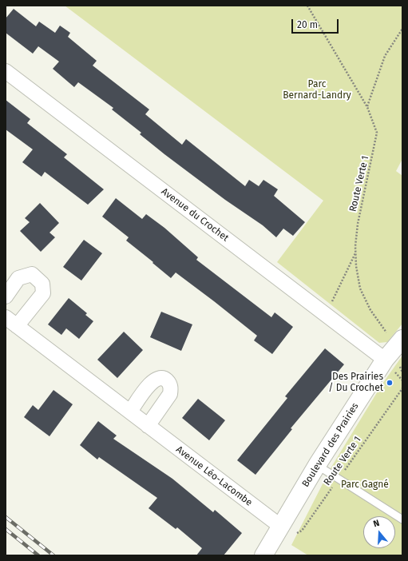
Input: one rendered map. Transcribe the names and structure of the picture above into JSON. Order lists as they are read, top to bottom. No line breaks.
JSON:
{"streets":{"street":["Avenue du Crochet","Boulevard des Prairies","Avenue Léo-Lacombe"],"path":["Route Verte 1"]},"crossings":[["Route Verte 1","Avenue du Crochet"],["Route Verte 1","Boulevard des Prairies"],["Route Verte 1","Avenue Léo-Lacombe"],["Avenue du Crochet","Boulevard des Prairies"],["Boulevard des Prairies","Avenue Léo-Lacombe"]],"parks":["Parc Bernard-Landry","Parc Gagné"],"places":["Des Prairies / Du Crochet"],"scale_bar":"20 m","north":"top"}
